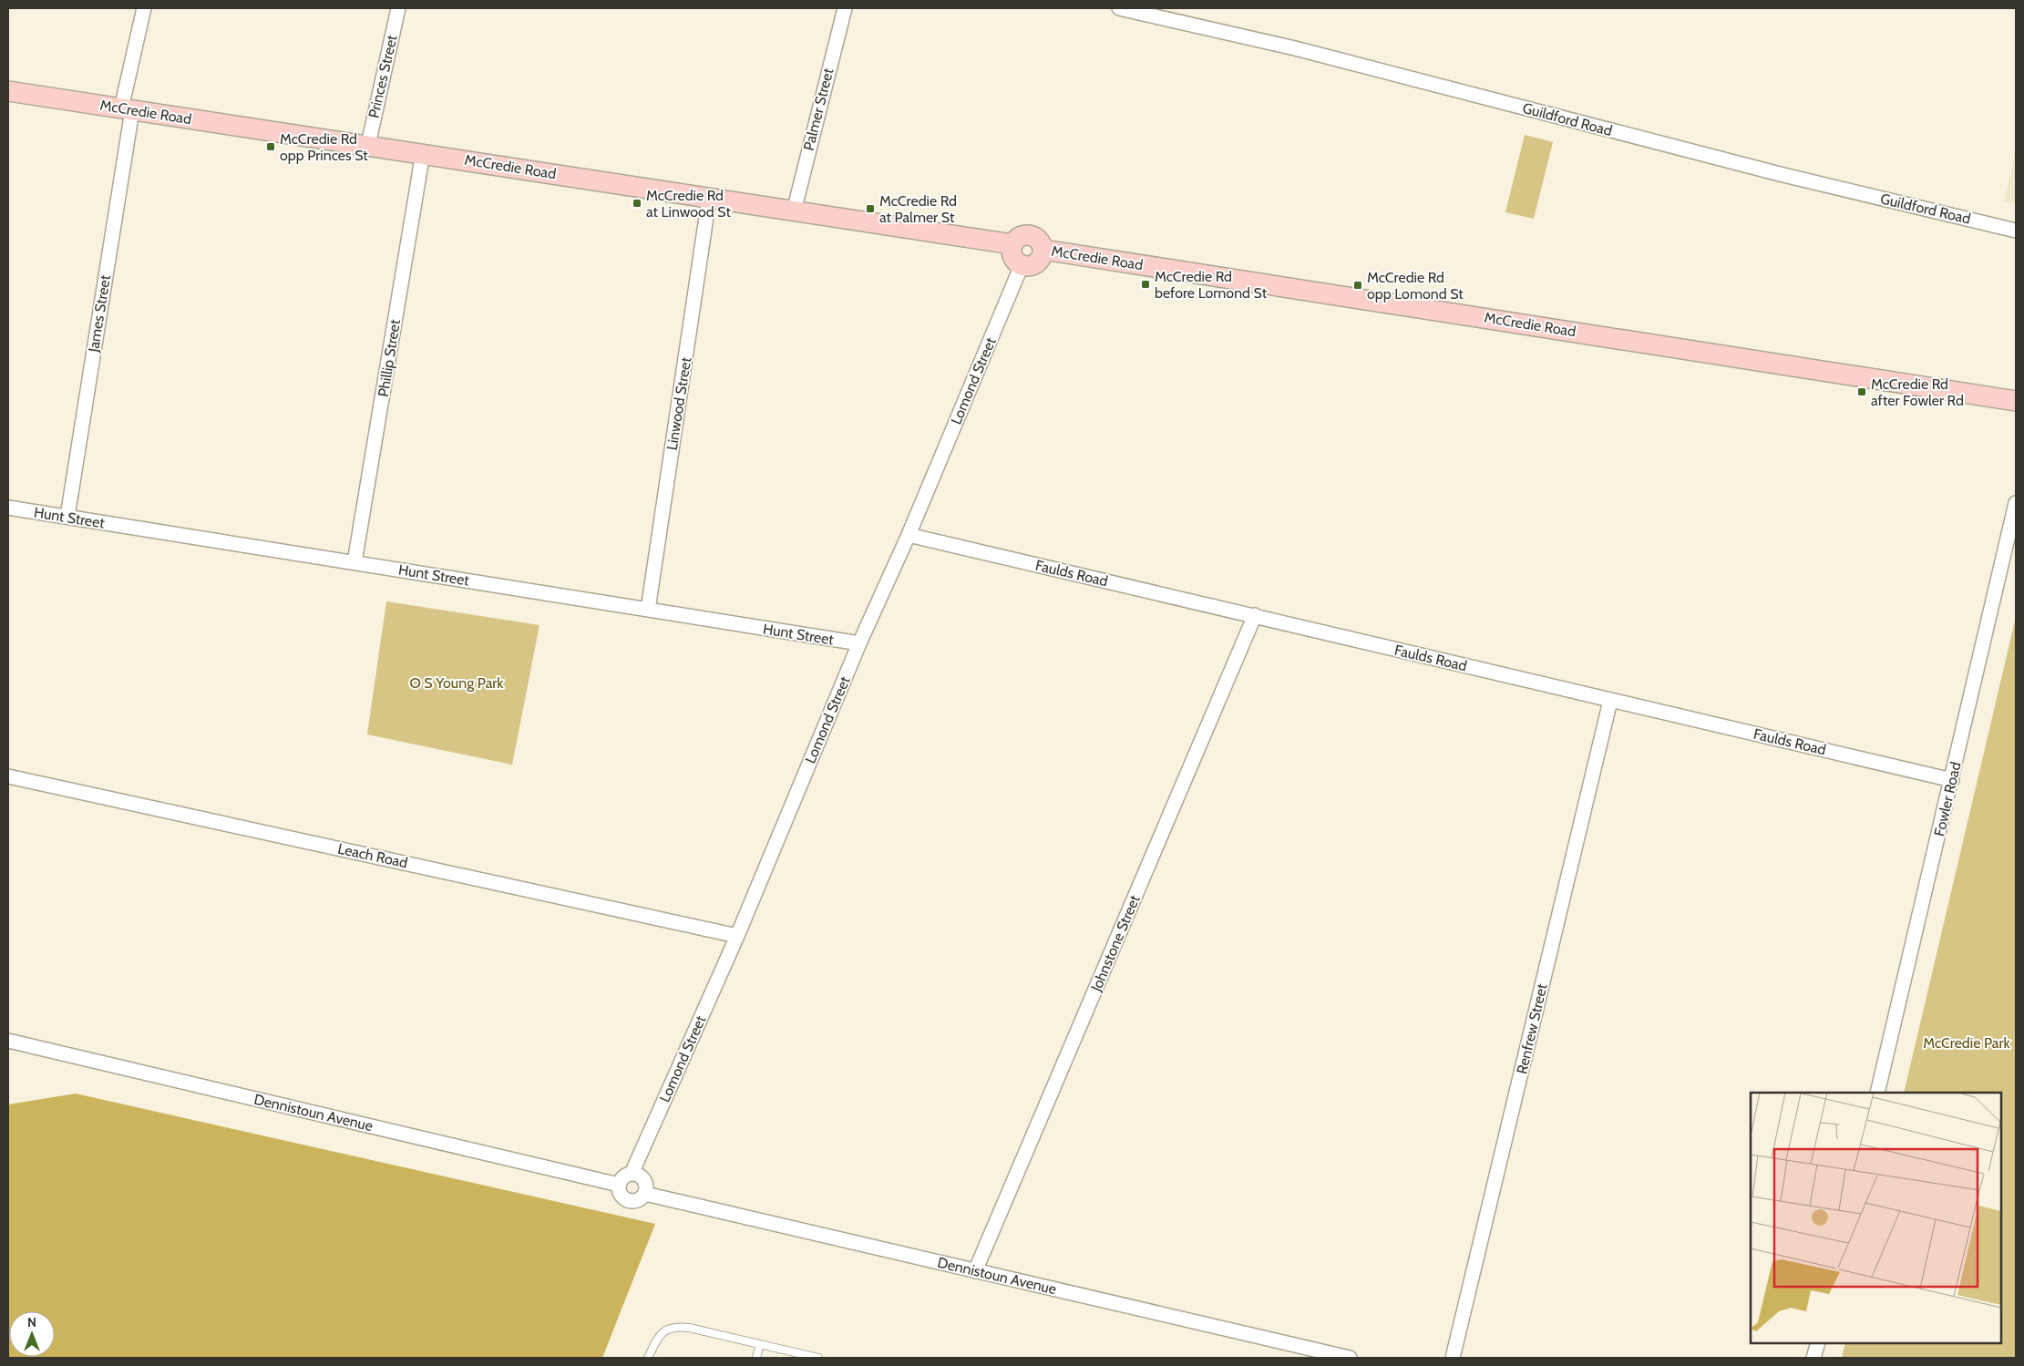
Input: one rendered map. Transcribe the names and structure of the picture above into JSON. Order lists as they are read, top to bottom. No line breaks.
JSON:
{"streets":{"main road":["McCredie Road"],"street":["Princes Street","Palmer Street","Guildford Road","James Street","Phillip Street","Lomond Street","Linwood Street","Hunt Street","Faulds Road","Fowler Road","Leach Road","Johnstone Street","Renfrew Street","Dennistoun Avenue"]},"crossings":[["Princes Street","McCredie Road"],["Palmer Street","McCredie Road"],["McCredie Road","James Street"],["McCredie Road","Phillip Street"],["McCredie Road","Lomond Street"],["McCredie Road","Linwood Street"],["James Street","Hunt Street"],["Phillip Street","Hunt Street"],["Lomond Street","Hunt Street"],["Lomond Street","Faulds Road"],["Lomond Street","Leach Road"],["Lomond Street","Dennistoun Avenue"],["Linwood Street","Hunt Street"],["Faulds Road","Fowler Road"],["Faulds Road","Johnstone Street"],["Faulds Road","Renfrew Street"],["Johnstone Street","Dennistoun Avenue"]],"parks":["O S Young Park","McCredie Park"],"places":{"transit":["McCredie Rd opp Princes St","McCredie Rd at Linwood St","McCredie Rd at Palmer St","McCredie Rd before Lomond St","McCredie Rd opp Lomond St","McCredie Rd after Fowler Rd"]},"north":"top"}
